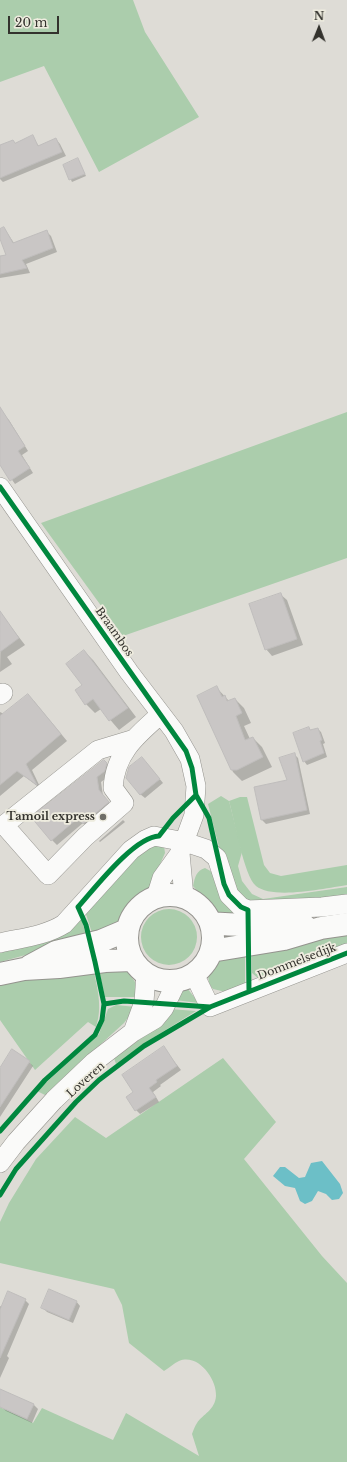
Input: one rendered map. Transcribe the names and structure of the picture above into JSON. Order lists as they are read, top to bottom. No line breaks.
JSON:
{"streets":{"main road":["Dommelsedijk"],"street":["Braambos","Loveren"]},"crossings":[["Braambos","Dommelsedijk"],["Braambos","Loveren"],["Dommelsedijk","Loveren"]],"places":["Tamoil express"],"scale_bar":"20 m","north":"top"}
